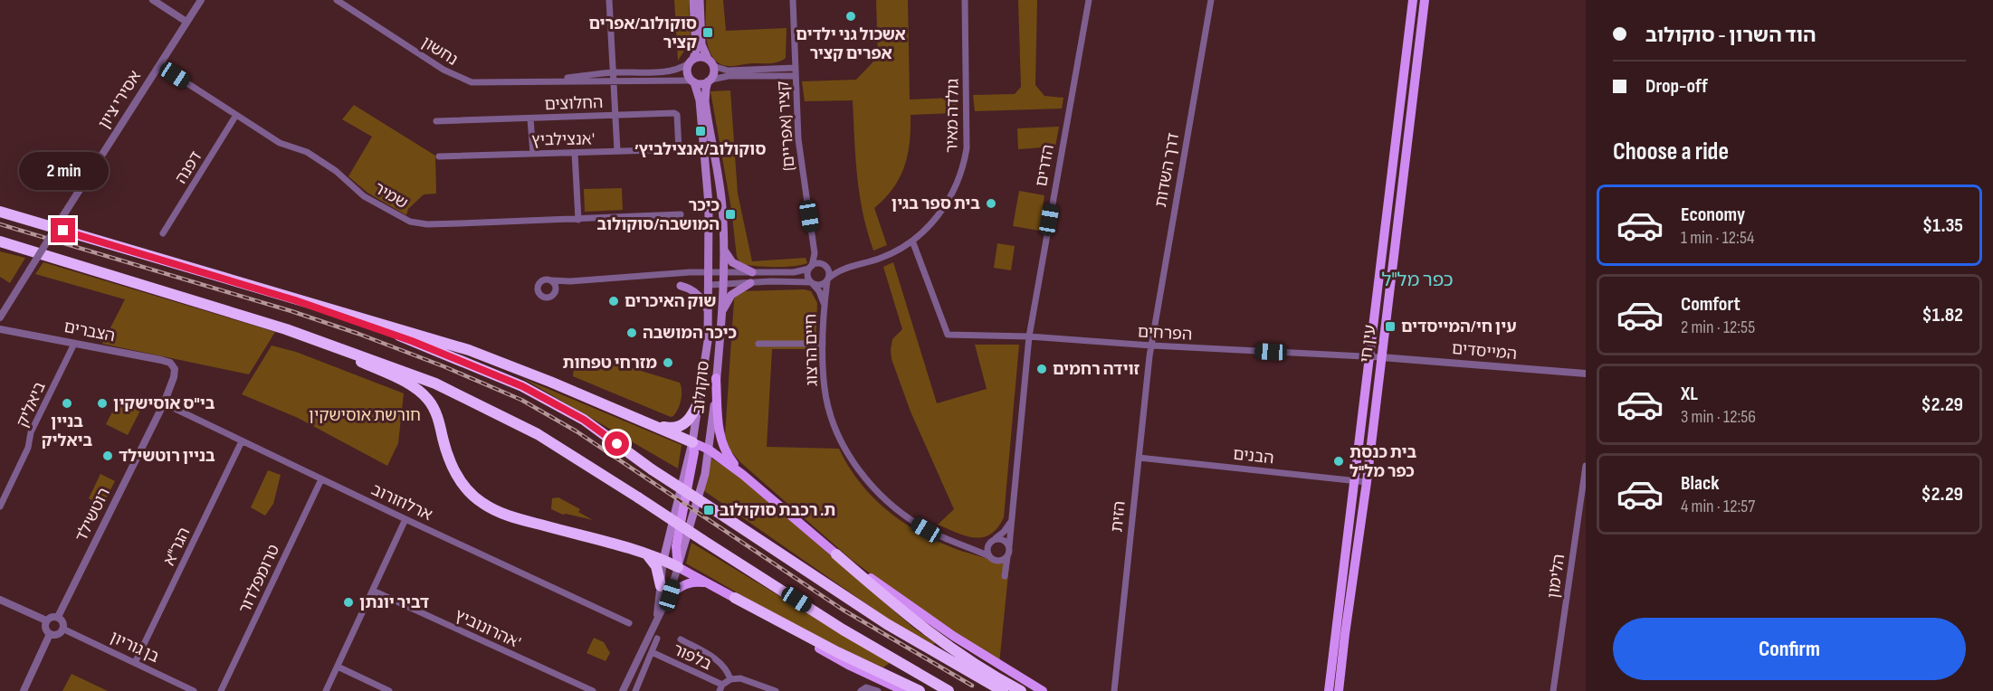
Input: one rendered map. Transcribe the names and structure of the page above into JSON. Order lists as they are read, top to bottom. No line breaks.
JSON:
{"streets":{"main road":["עין חי","סוקולוב"],"street":["נחשון","אסירי ציון","החלוצים","גולדה מאיר","קציר (אפריים)","אנצילביץ'","הדרים","דפנה","דרך השדות","שמיר","הצברים","הפרחים","חיים הרצוג","המייסדים","ביאליק","הבנים","ארלוזורוב","רוטשילד","הזית","הגר\"א","הלימון","טרומפלדור","אהרונוביץ'","בן גוריון","בלפור"]},"crossings":[["נחשון","סוקולוב"],["אסירי ציון","שמיר"],["החלוצים","אנצילביץ'"],["גולדה מאיר","קציר (אפריים)"],["גולדה מאיר","הפרחים"],["גולדה מאיר","חיים הרצוג"],["קציר (אפריים)","חיים הרצוג"],["הדרים","הפרחים"],["דפנה","שמיר"],["דרך השדות","הפרחים"],["דרך השדות","הזית"],["הצברים","ביאליק"],["הצברים","רוטשילד"],["הפרחים","עין חי"],["הפרחים","המייסדים"],["הפרחים","הזית"],["עין חי","המייסדים"],["עין חי","הבנים"],["הבנים","הזית"],["ארלוזורוב","רוטשילד"],["ארלוזורוב","הגר\"א"],["ארלוזורוב","טרומפלדור"],["רוטשילד","בן גוריון"],["הגר\"א","בן גוריון"]],"districts":["כפר מל\"ל"],"parks":["חורשת אוסישקין"],"places":{"other":["אשכול גני ילדים אפרים קציר","בית ספר בגין","שוק האיכרים","כיכר המושבה","מזרחי טפחות","זוידה רחמים","בניין ביאליק","בי\"ס אוסישקין","בניין רוטשילד","בית כנסת כפר מל\"ל","דביר יונתן"],"transit":["סוקולוב/אפרים קציר","סוקולוב/אנצילביץ׳","כיכר המושבה/סוקולוב","עין חי/המייסדים","ת. רכבת סוקולוב"]},"page":{"banner":["הוד השרון - סוקולוב","Drop-off"],"heading":"Choose a ride","bubble":"2 min","list":[{"name":"Economy","note":"1 min · 12:54","value":"$1.35"},{"name":"Comfort","note":"2 min · 12:55","value":"$1.82"},{"name":"XL","note":"3 min · 12:56","value":"$2.29"},{"name":"Black","note":"4 min · 12:57","value":"$2.29"}],"buttons":"Confirm"}}
